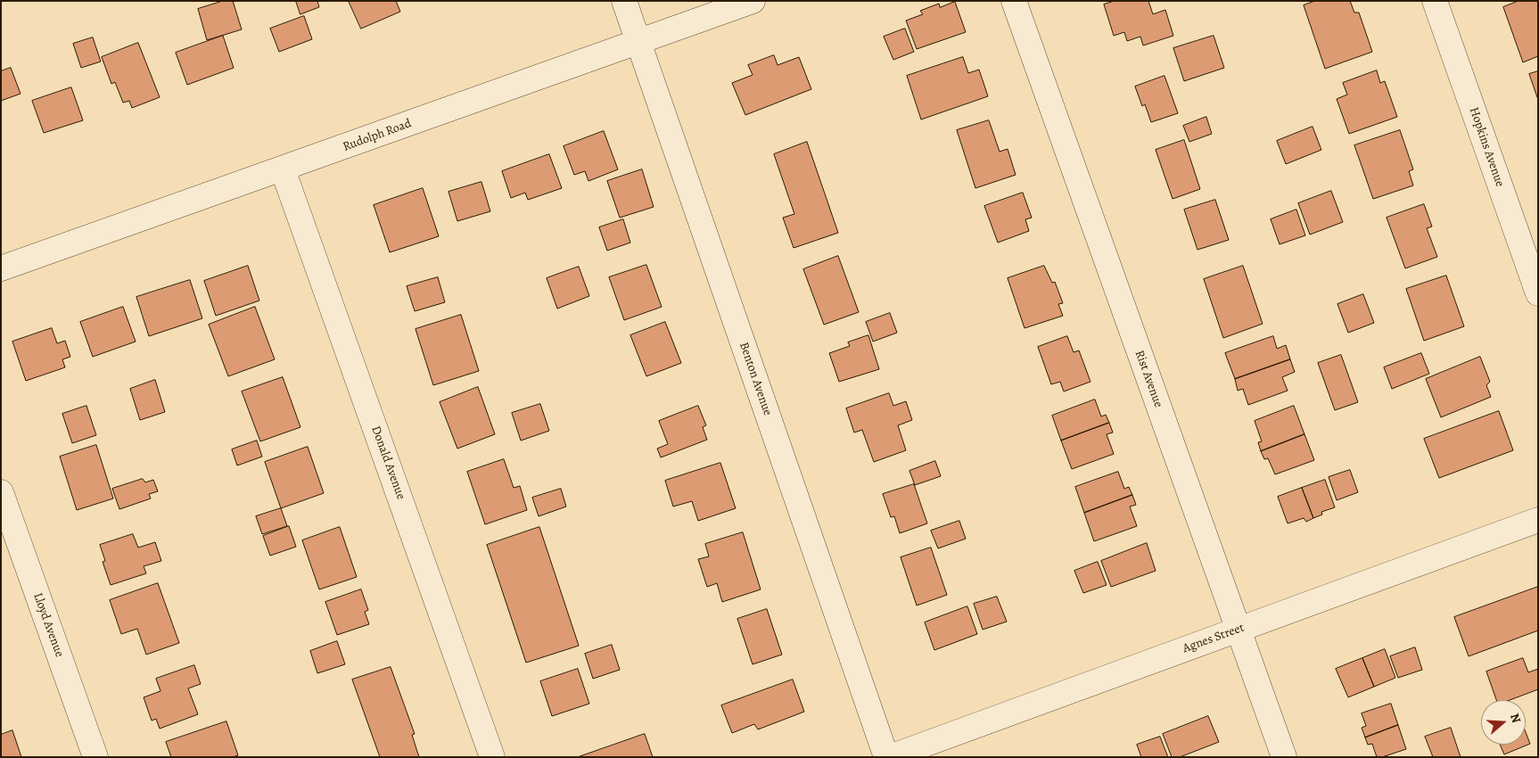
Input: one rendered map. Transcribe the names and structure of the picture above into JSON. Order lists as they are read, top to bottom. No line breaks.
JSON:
{"streets":{"street":["Rudolph Road","Hopkins Avenue","Benton Avenue","Rist Avenue","Donald Avenue","Lloyd Avenue","Agnes Street"]},"crossings":[["Rudolph Road","Benton Avenue"],["Rudolph Road","Donald Avenue"],["Rist Avenue","Agnes Street"]],"north":"right"}
